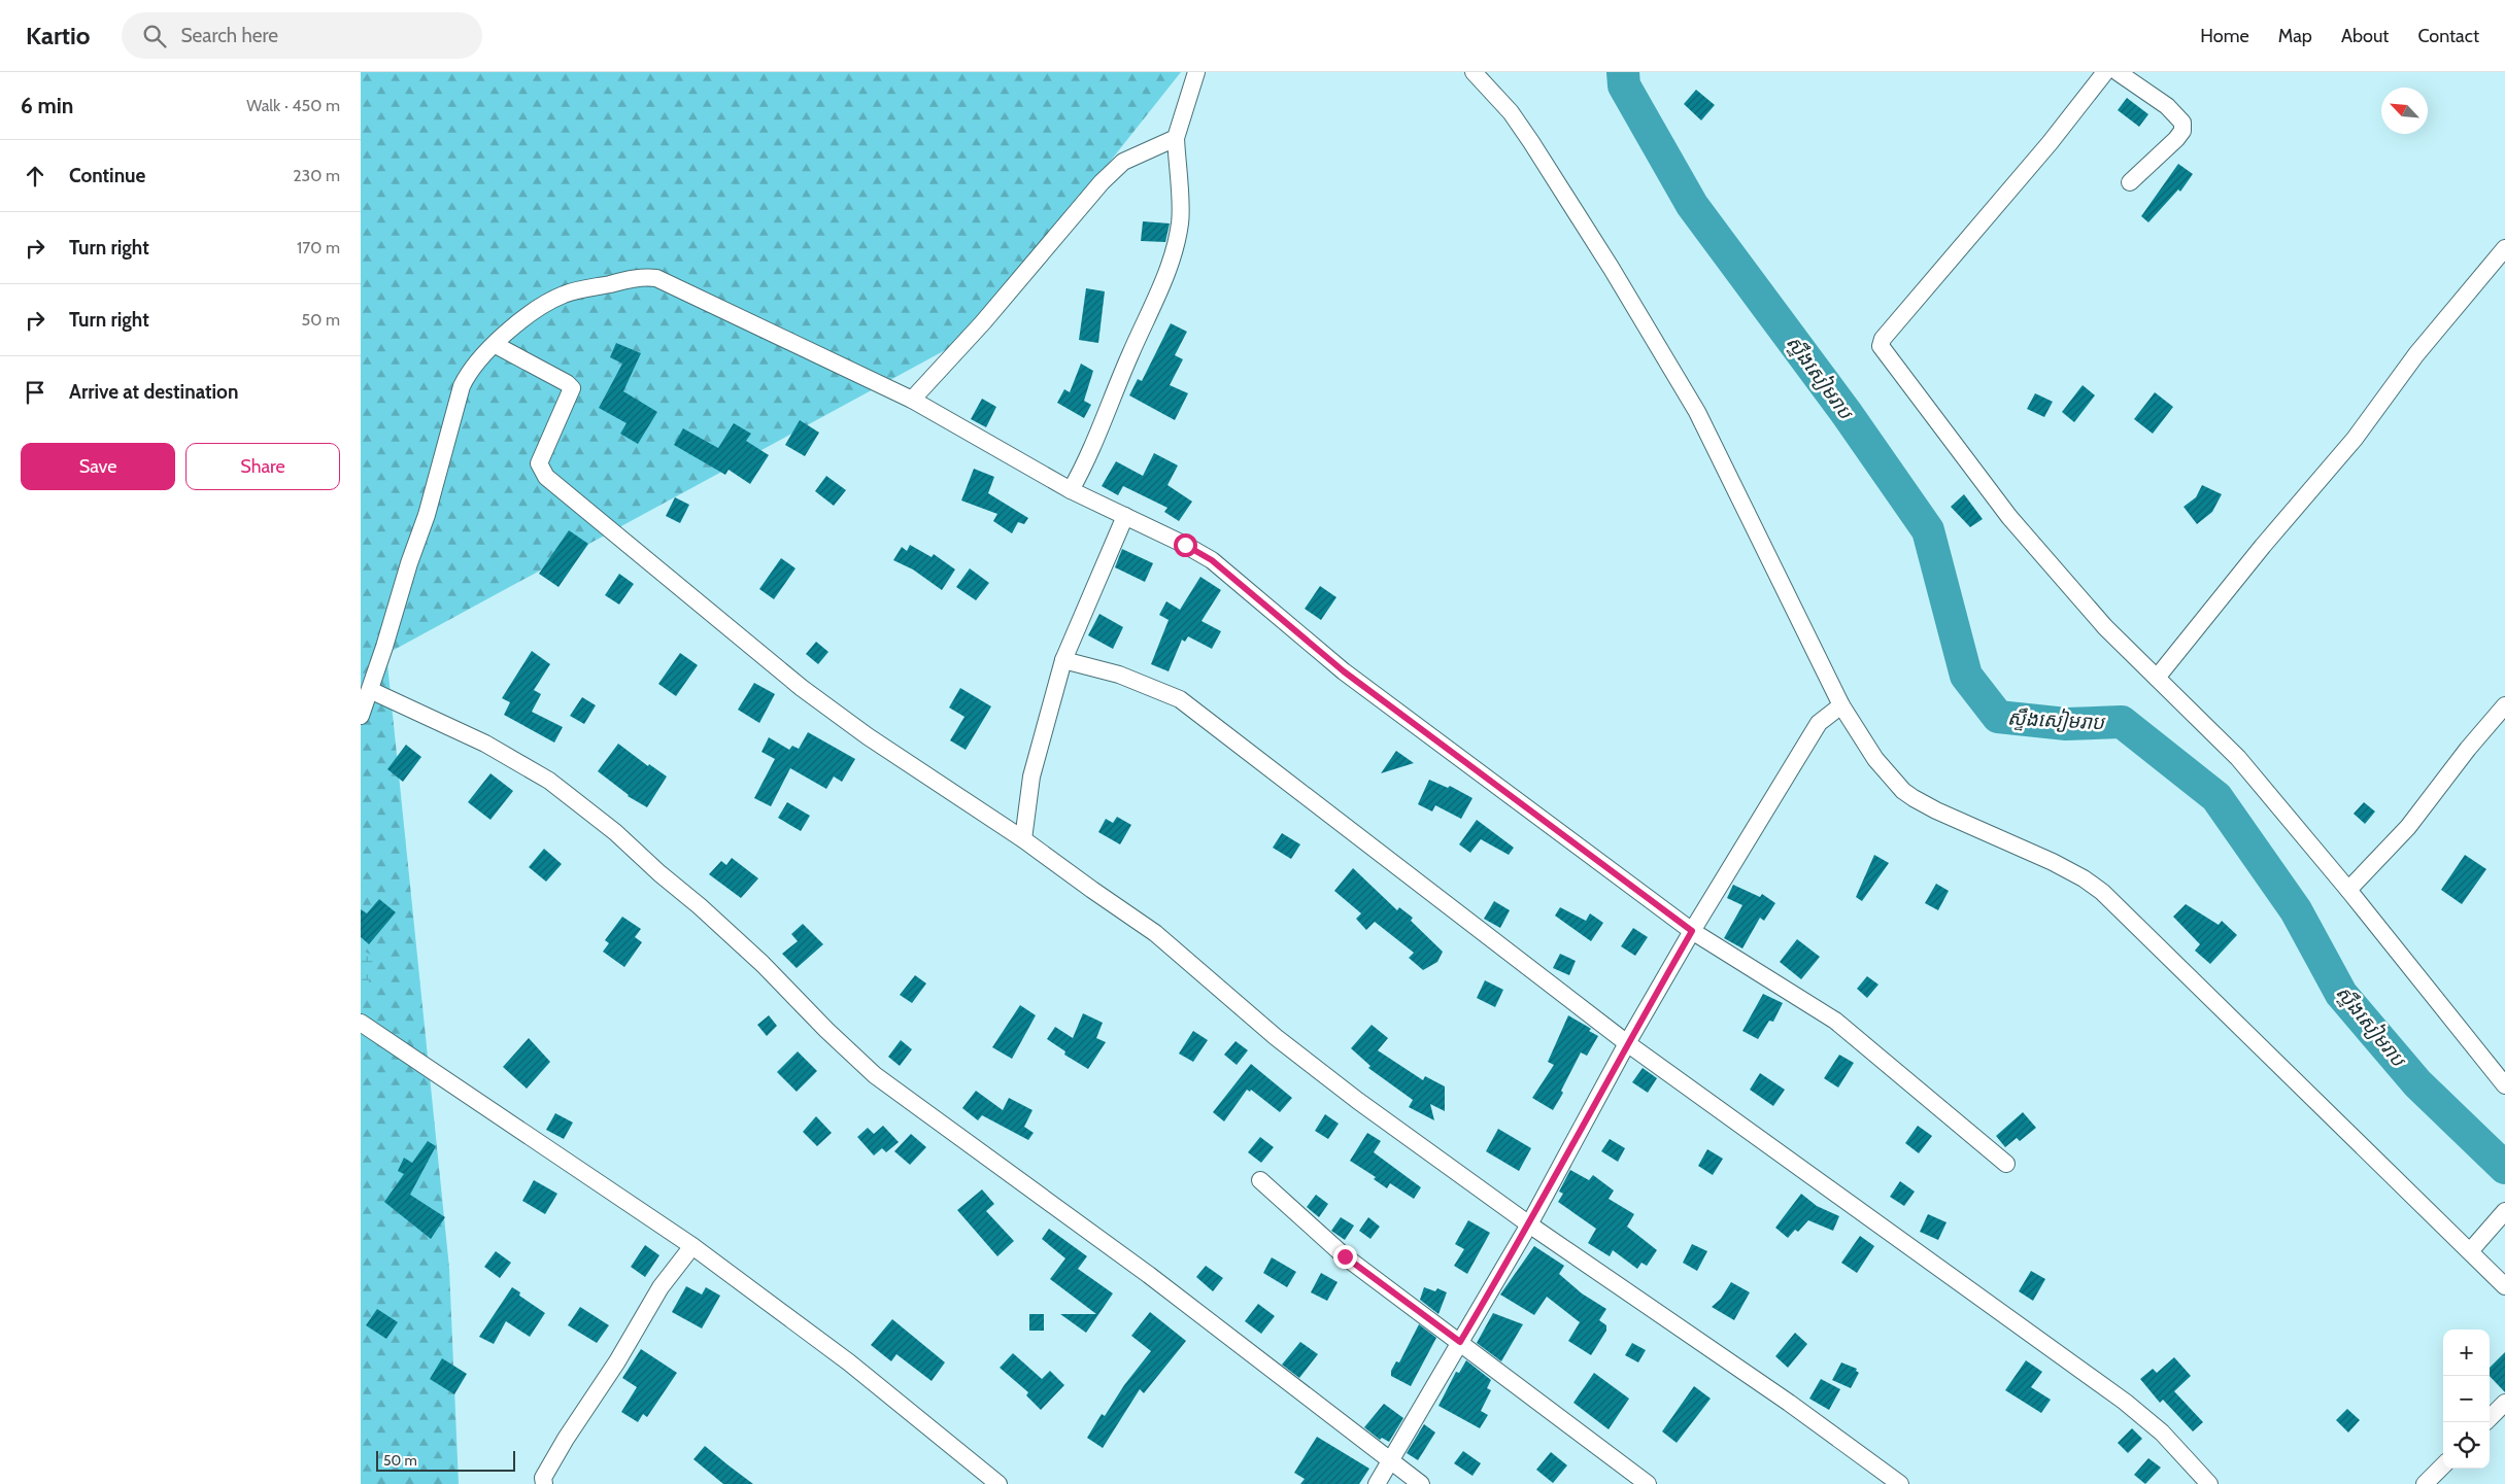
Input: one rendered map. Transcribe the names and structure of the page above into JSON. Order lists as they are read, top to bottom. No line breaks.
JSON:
{"water":["ស្ទឹងសៀមរាប"],"scale_bar":"50 m","north":"top left","page":{"header":"Kartio","search":"Search here","nav":["Home","Map","About","Contact"],"heading":["6 min","Walk · 450 m"],"list":[["Continue","230 m"],["Turn right","170 m"],["Turn right","50 m"],"Arrive at destination"],"buttons":["Save","Share"],"map_buttons":["+","−"],"scale":"50 m"}}
